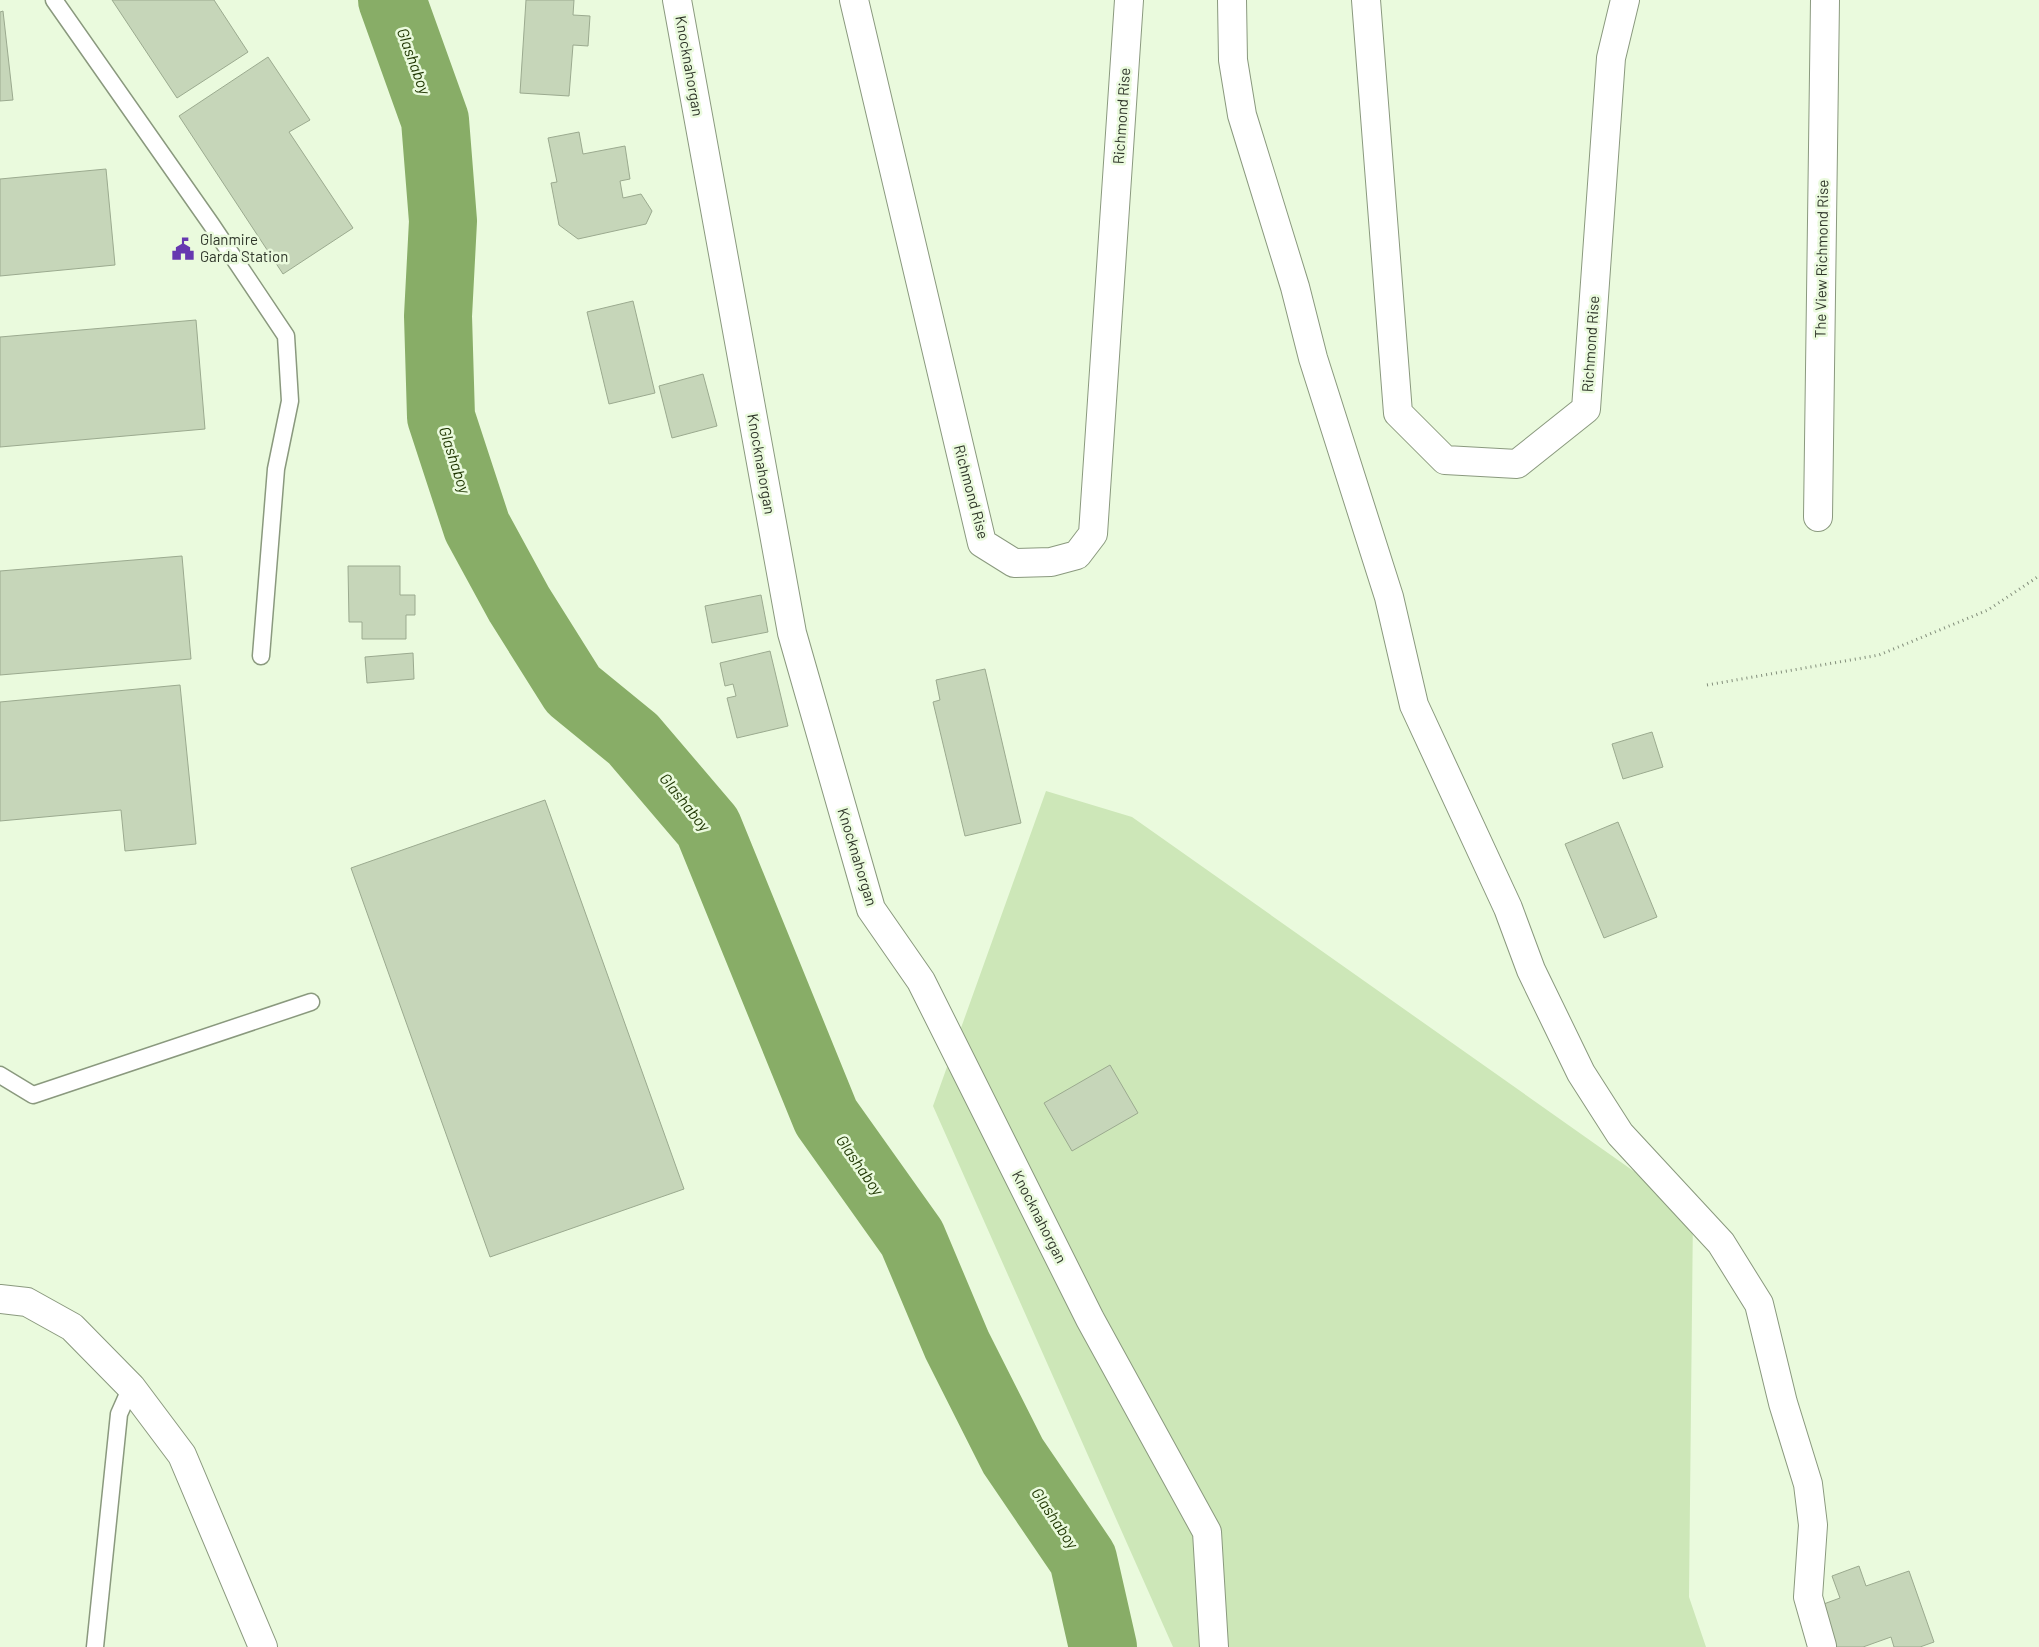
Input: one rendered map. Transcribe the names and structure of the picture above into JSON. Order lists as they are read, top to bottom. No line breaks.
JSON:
{"streets":{"street":["Knocknahorgan","Richmond Rise","The View Richmond Rise"]},"water":["Glashaboy"],"places":{"public building":["Glanmire Garda Station"]}}
